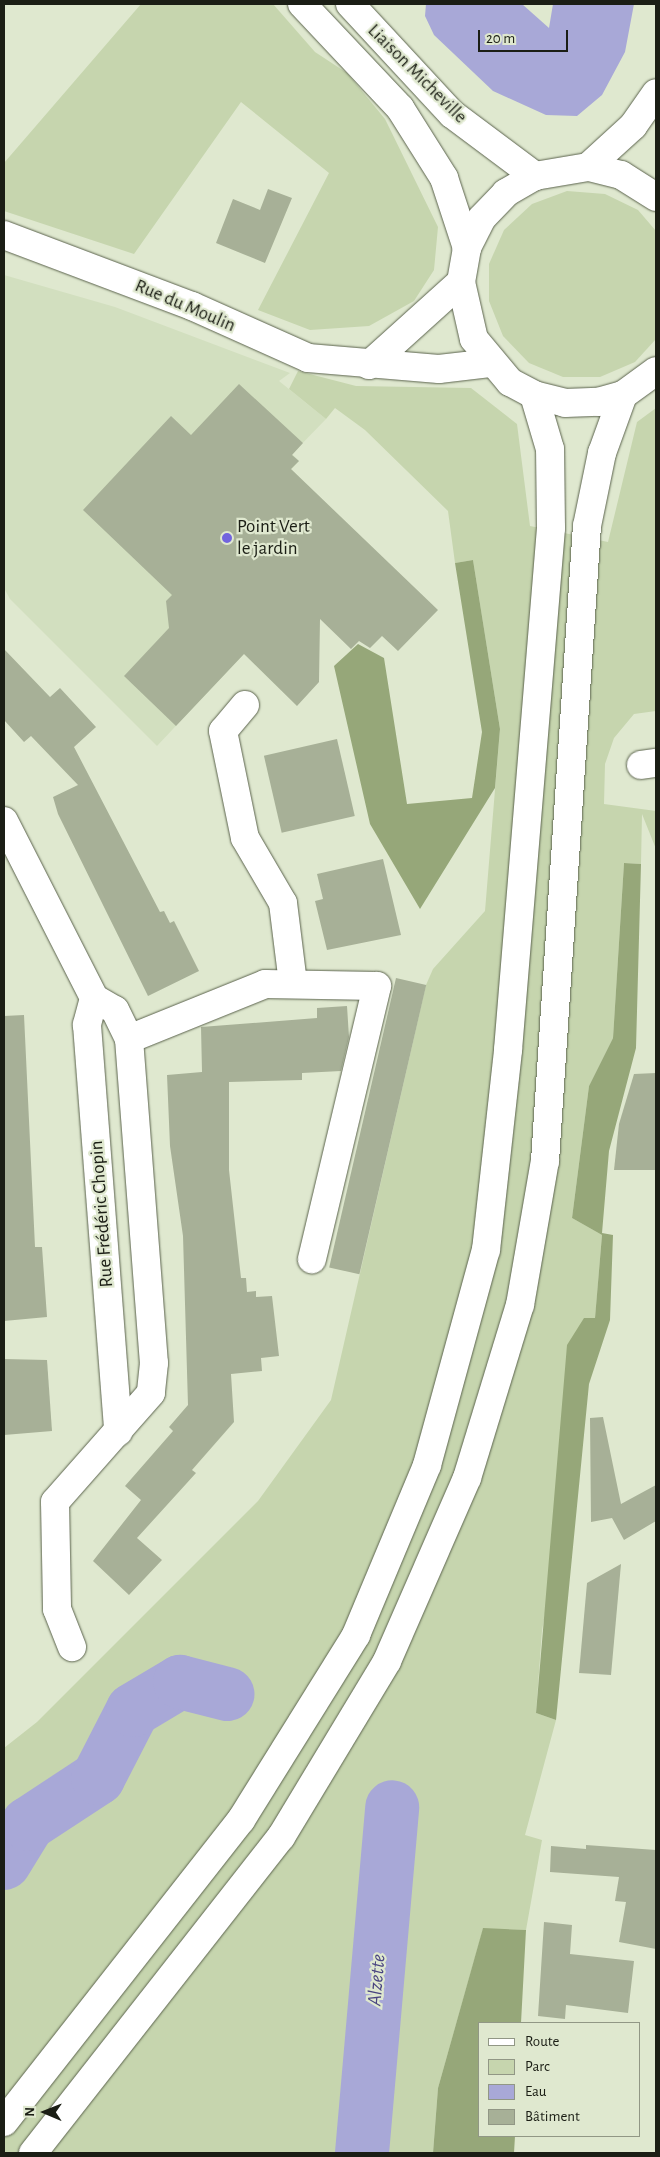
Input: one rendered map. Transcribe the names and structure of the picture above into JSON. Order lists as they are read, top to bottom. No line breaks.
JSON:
{"streets":{"main road":["Liaison Micheville","Rue du Moulin","Rue Frédéric Chopin"]},"water":["Alzette"],"places":["Point Vert le jardin"],"legend":["Route","Parc","Eau","Bâtiment"],"scale_bar":"20 m","north":"left"}
